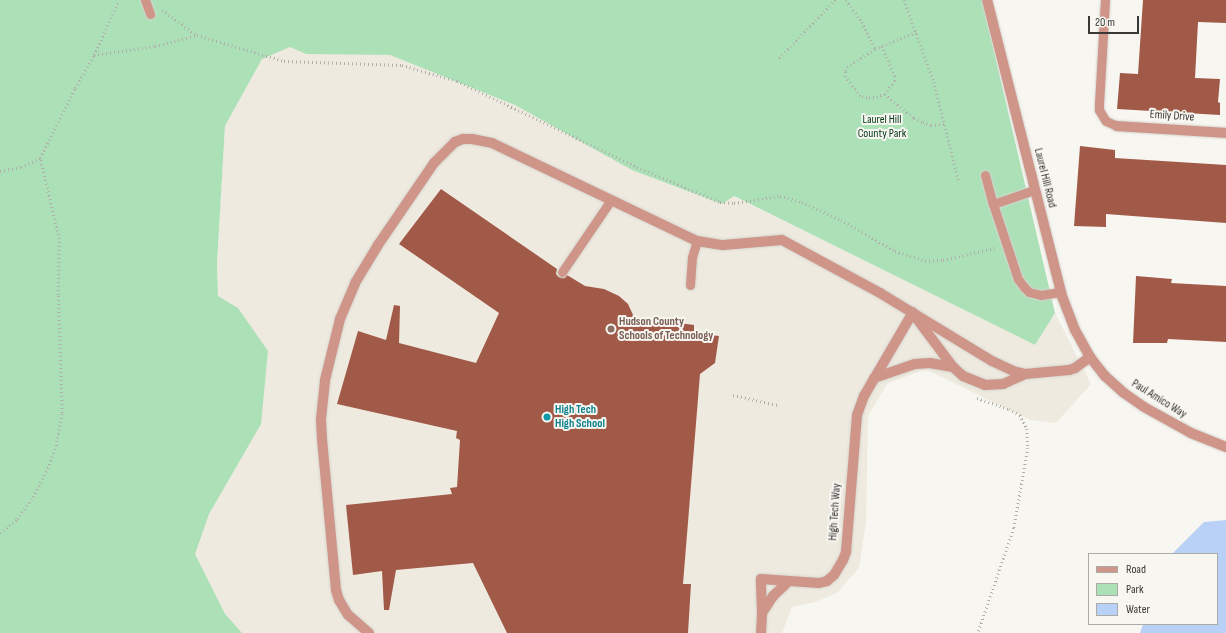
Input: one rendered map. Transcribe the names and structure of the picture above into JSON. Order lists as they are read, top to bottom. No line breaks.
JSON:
{"streets":{"street":["Emily Drive","Laurel Hill Road","Paul Amico Way","High Tech Way"]},"crossings":[["Laurel Hill Road","Paul Amico Way"]],"parks":["Laurel Hill County Park"],"places":["Hudson County Schools of Technology","High Tech High School"],"legend":["Road","Park","Water"],"scale_bar":"20 m"}
